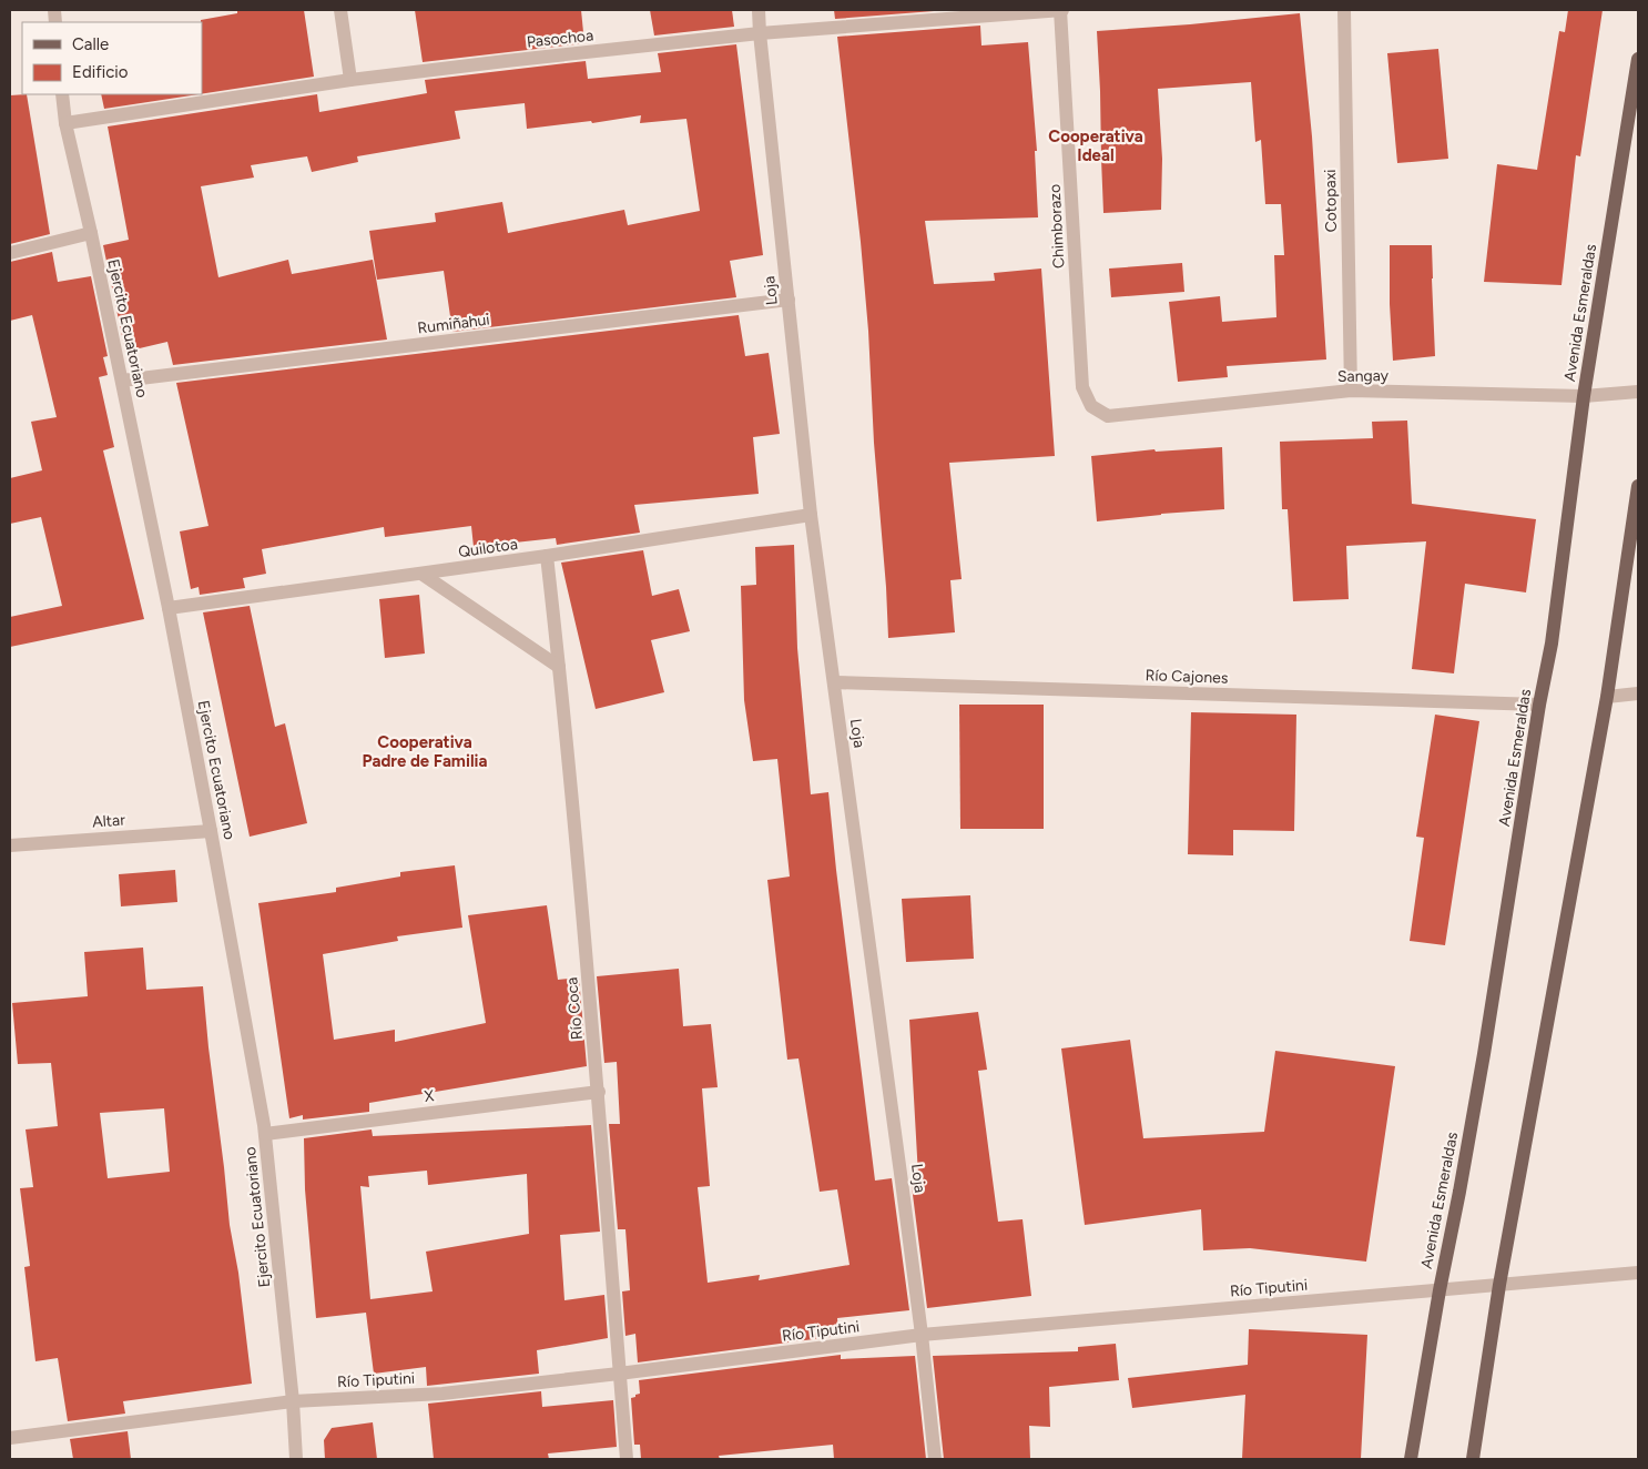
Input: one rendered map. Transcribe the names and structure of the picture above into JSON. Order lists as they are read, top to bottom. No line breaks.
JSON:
{"streets":{"main road":["Avenida Esmeraldas"],"street":["Pasochoa","Cotopaxi","Chimborazo","Loja","Rumiñahui","Ejercito Ecuatoriano","Sangay","Quilotoa","Río Cajones","Altar","Río Coca","X","Río Tiputini"]},"crossings":[["Pasochoa","Chimborazo"],["Pasochoa","Loja"],["Pasochoa","Ejercito Ecuatoriano"],["Cotopaxi","Sangay"],["Chimborazo","Sangay"],["Loja","Rumiñahui"],["Loja","Quilotoa"],["Loja","Río Cajones"],["Loja","Río Tiputini"],["Avenida Esmeraldas","Sangay"],["Avenida Esmeraldas","Río Cajones"],["Avenida Esmeraldas","Río Tiputini"],["Rumiñahui","Ejercito Ecuatoriano"],["Ejercito Ecuatoriano","Quilotoa"],["Ejercito Ecuatoriano","Altar"],["Ejercito Ecuatoriano","X"],["Ejercito Ecuatoriano","Río Tiputini"],["Quilotoa","Río Coca"],["Río Coca","X"],["Río Coca","Río Tiputini"]],"districts":["Cooperativa Ideal","Cooperativa Padre de Familia"],"legend":["Calle","Edificio"]}
